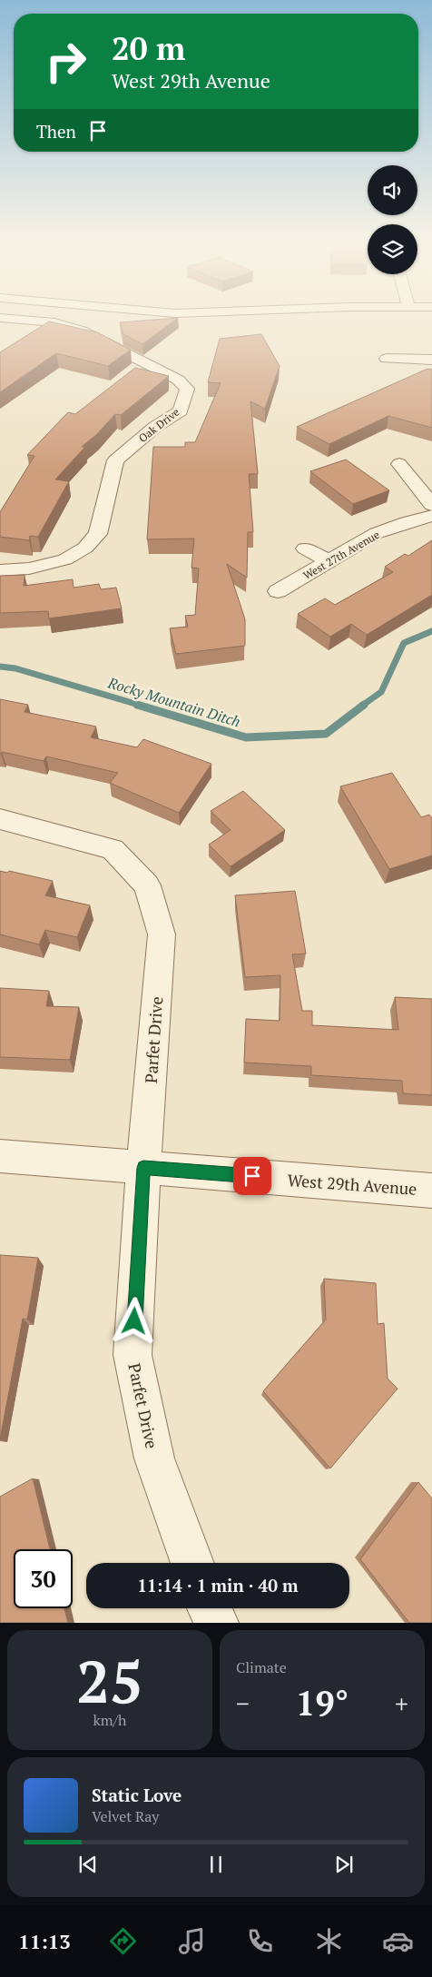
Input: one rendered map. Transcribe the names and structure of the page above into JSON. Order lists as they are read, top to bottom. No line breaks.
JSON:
{"streets":{"street":["Oak Drive","West 27th Avenue","Parfet Drive","West 29th Avenue"]},"crossings":[["Parfet Drive","West 29th Avenue"]],"water":["Rocky Mountain Ditch"],"page":{"turn":["20 m","West 29th Avenue"],"then":"Then","limit":"30","trip":"11:14 · 1 min · 40 m","tile":[["25","km/h"],"Climate"],"heat":["−","19°","+"],"song":["Static Love","Velvet Ray"],"tabs":"11:13"}}
